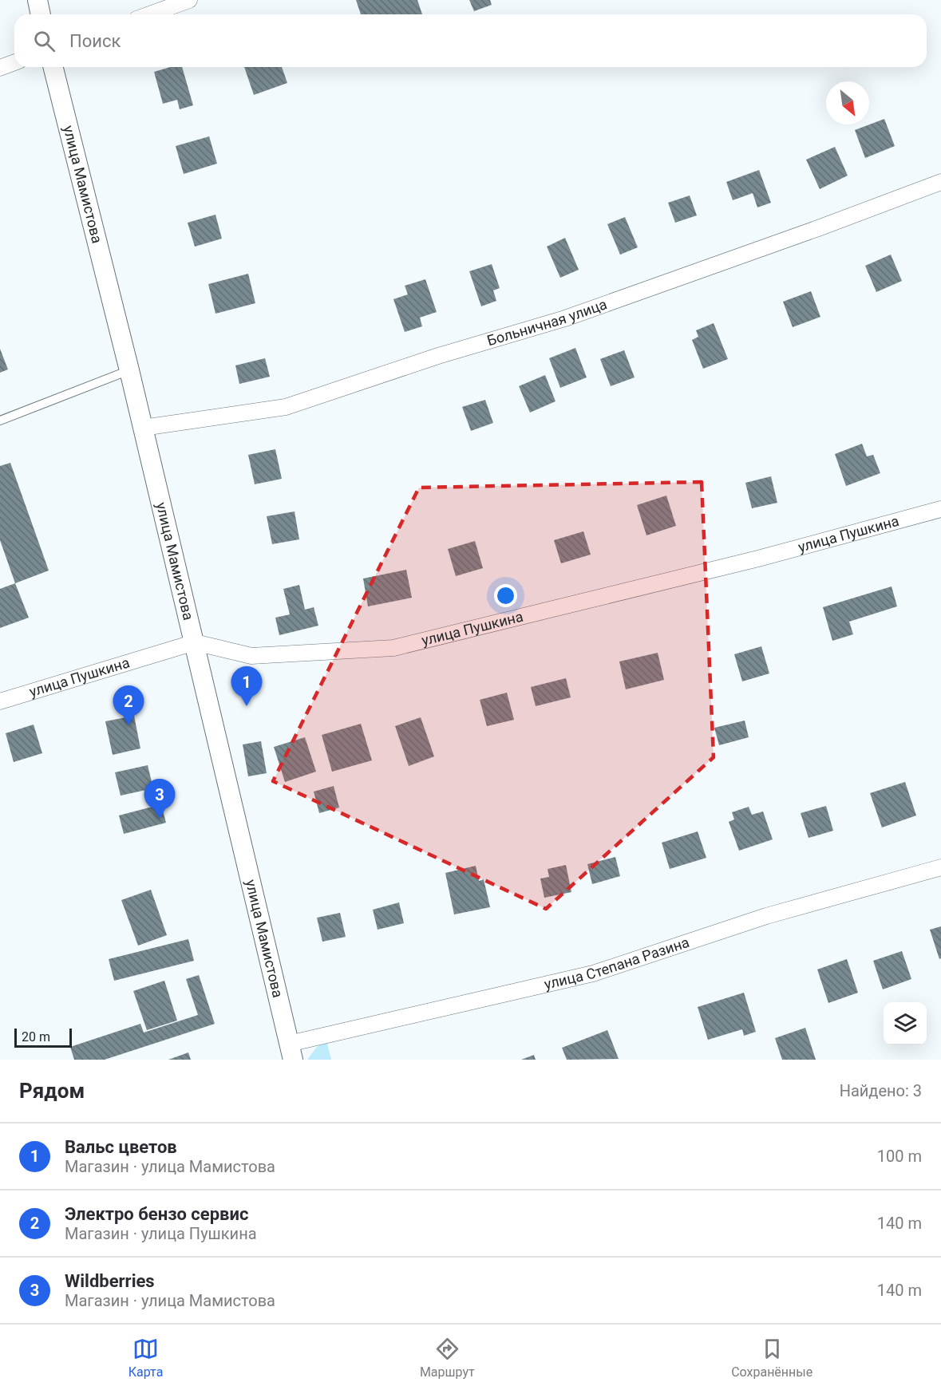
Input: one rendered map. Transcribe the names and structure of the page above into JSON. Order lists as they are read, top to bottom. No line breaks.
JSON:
{"streets":{"street":["улица Мамистова","Больничная улица","улица Пушкина","улица Степана Разина"]},"crossings":[["улица Мамистова","Больничная улица"],["улица Мамистова","улица Пушкина"],["улица Мамистова","улица Степана Разина"]],"scale_bar":"20 m","north":"bottom right","page":{"search":"Поиск","pins":["1","2","3"],"scale":"20 m","heading":["Рядом","Найдено: 3"],"list":[{"mark":"1","name":"Вальс цветов","note":"Магазин · улица Мамистова","value":"100 m"},{"mark":"2","name":"Электро бензо сервис","note":"Магазин · улица Пушкина","value":"140 m"},{"mark":"3","name":"Wildberries","note":"Магазин · улица Мамистова","value":"140 m"}],"nav":["Карта","Маршрут","Сохранённые"]}}
